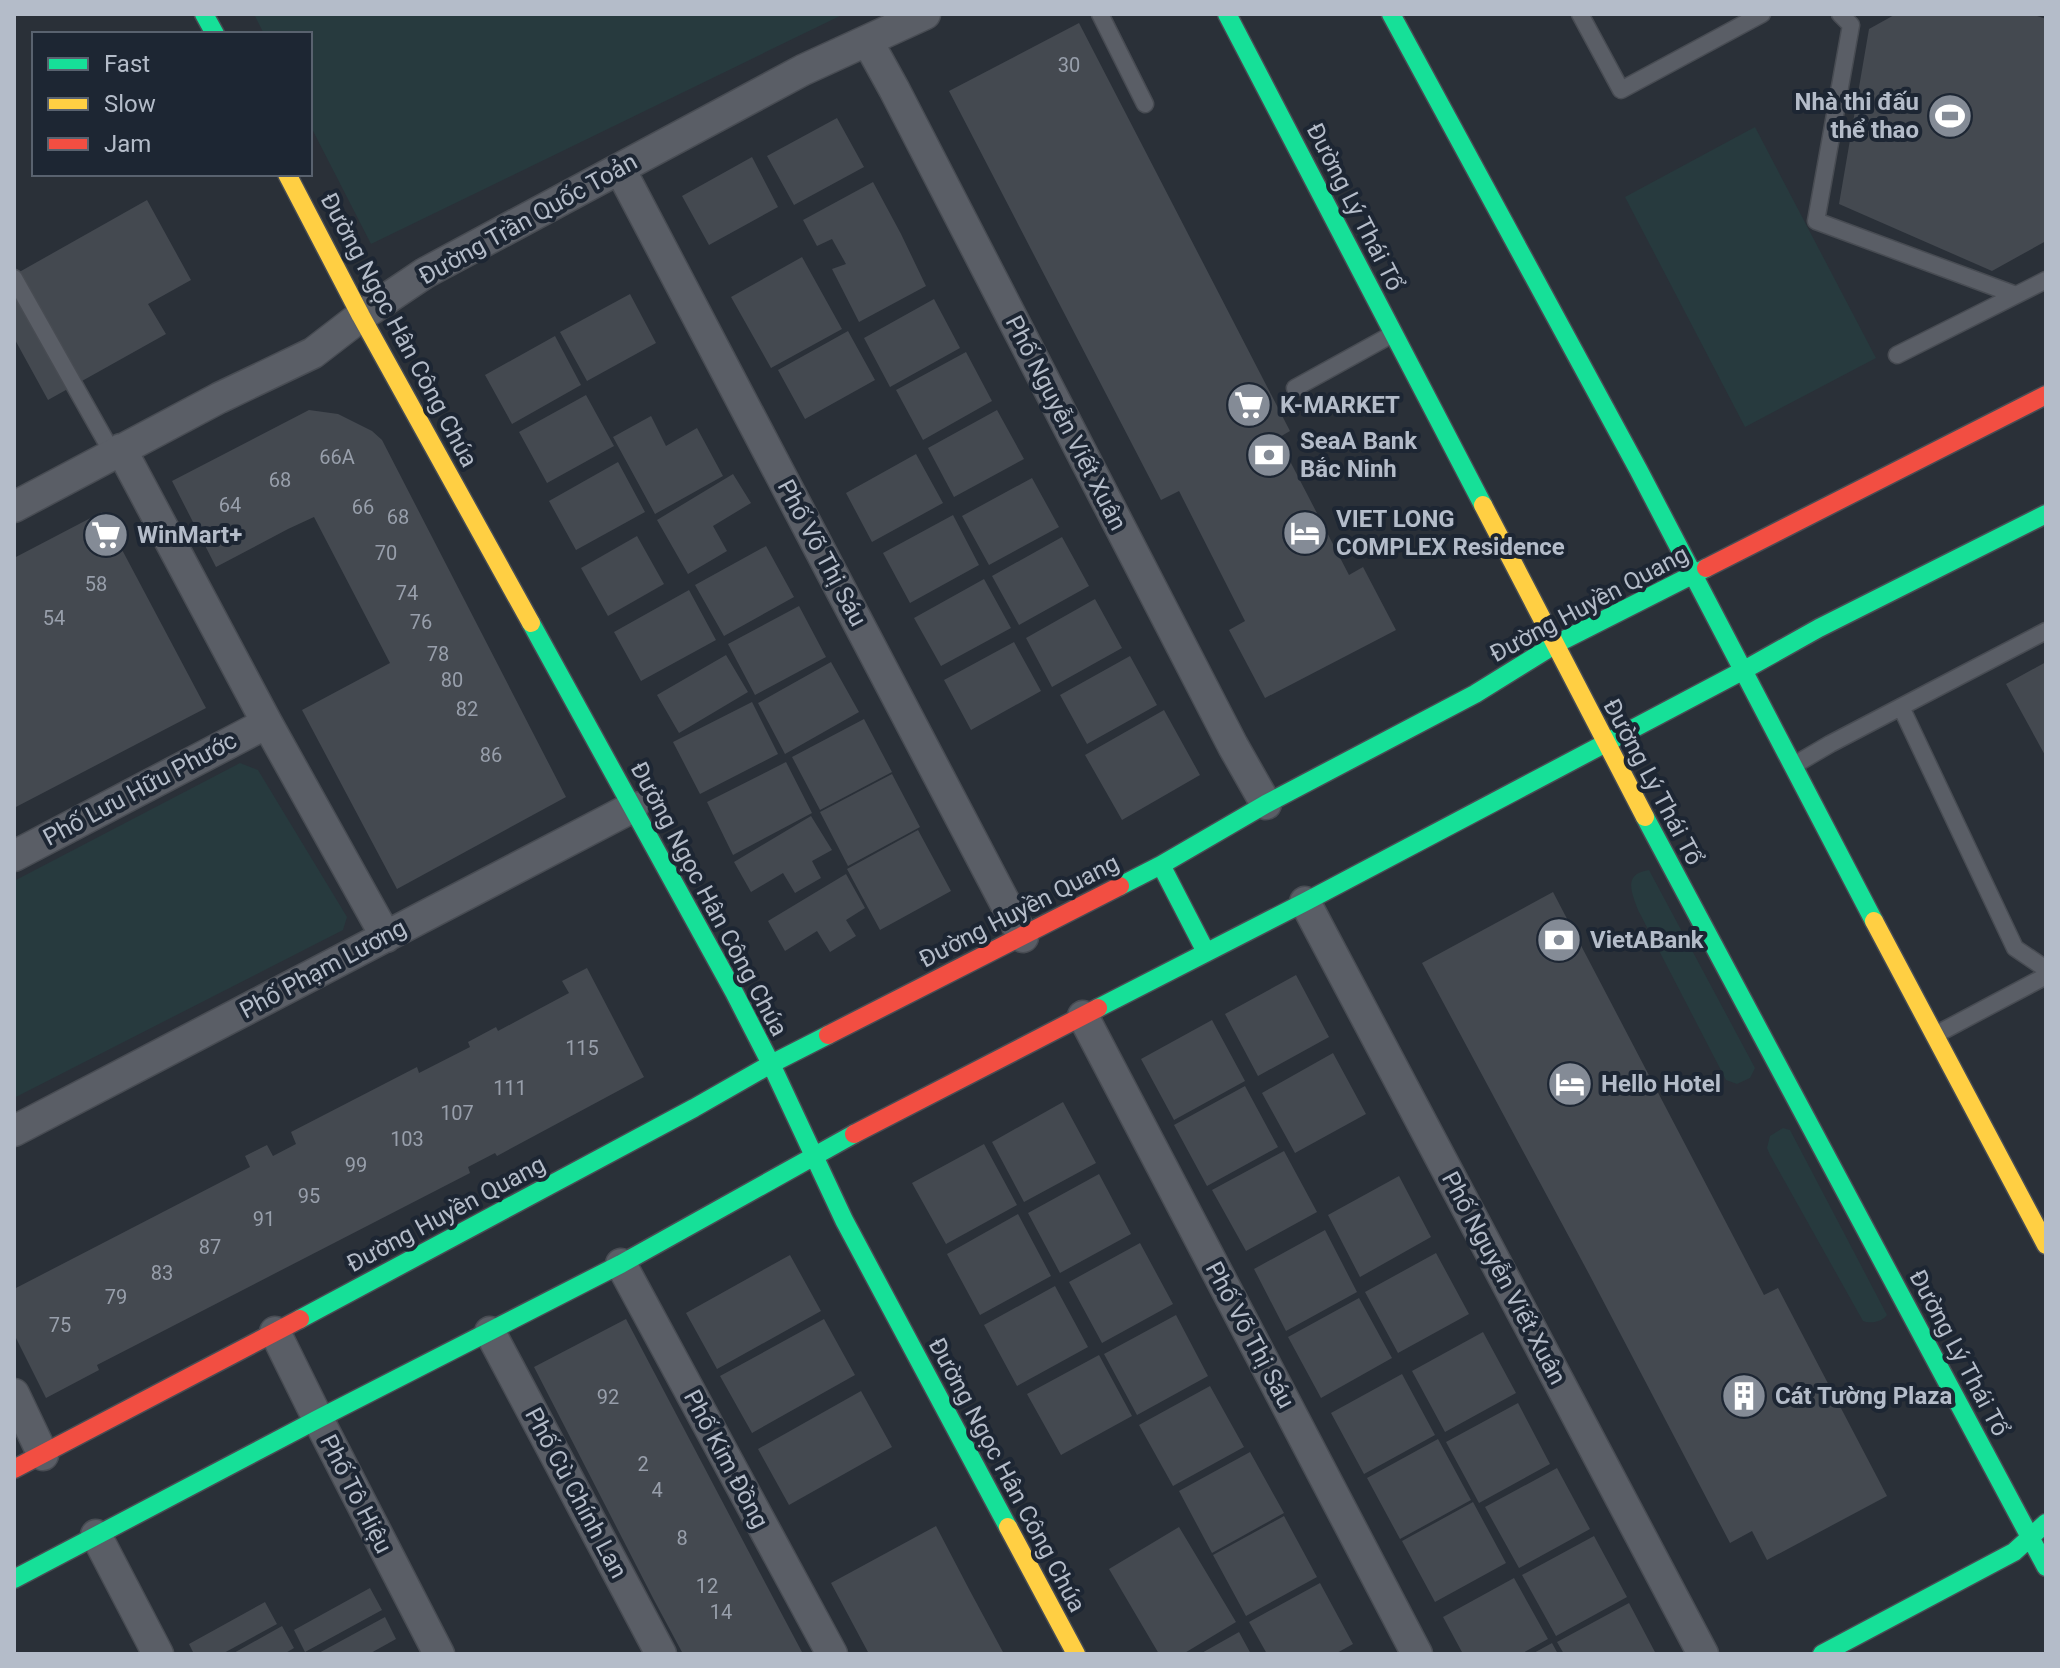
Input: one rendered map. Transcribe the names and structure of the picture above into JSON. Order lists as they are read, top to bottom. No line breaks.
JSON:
{"streets":{"street":["Đường Lý Thái Tổ","Đường Trần Quốc Toản","Đường Ngọc Hân Công Chúa","Phố Nguyễn Viết Xuân","Phố Võ Thị Sáu","Đường Huyền Quang","Phố Lưu Hữu Phước","Phố Phạm Lương","Phố Kim Đồng","Phố Cù Chính Lan","Phố Tô Hiệu"]},"crossings":[["Đường Lý Thái Tổ","Đường Huyền Quang"],["Đường Trần Quốc Toản","Đường Ngọc Hân Công Chúa"],["Đường Trần Quốc Toản","Phố Nguyễn Viết Xuân"],["Đường Trần Quốc Toản","Phố Võ Thị Sáu"],["Đường Ngọc Hân Công Chúa","Đường Huyền Quang"],["Đường Ngọc Hân Công Chúa","Phố Phạm Lương"],["Phố Nguyễn Viết Xuân","Đường Huyền Quang"],["Phố Võ Thị Sáu","Đường Huyền Quang"],["Đường Huyền Quang","Phố Tô Hiệu"]],"places":{"sports":["Nhà thi đấu thể thao"],"supermarket":["K-MARKET","WinMart+"],"bank":["SeaA Bank Bắc Ninh","VietABank"],"hotel":["VIET LONG COMPLEX Residence","Hello Hotel"],"building":["Cát Tường Plaza"]},"house_numbers":["30","66A","68","64","66","68","70","58","74","54","76","78","80","82","86","115","111","107","103","99","95","91","87","83","79","75","92","2","4","8","12","14"],"legend":["Fast","Slow","Jam"]}
